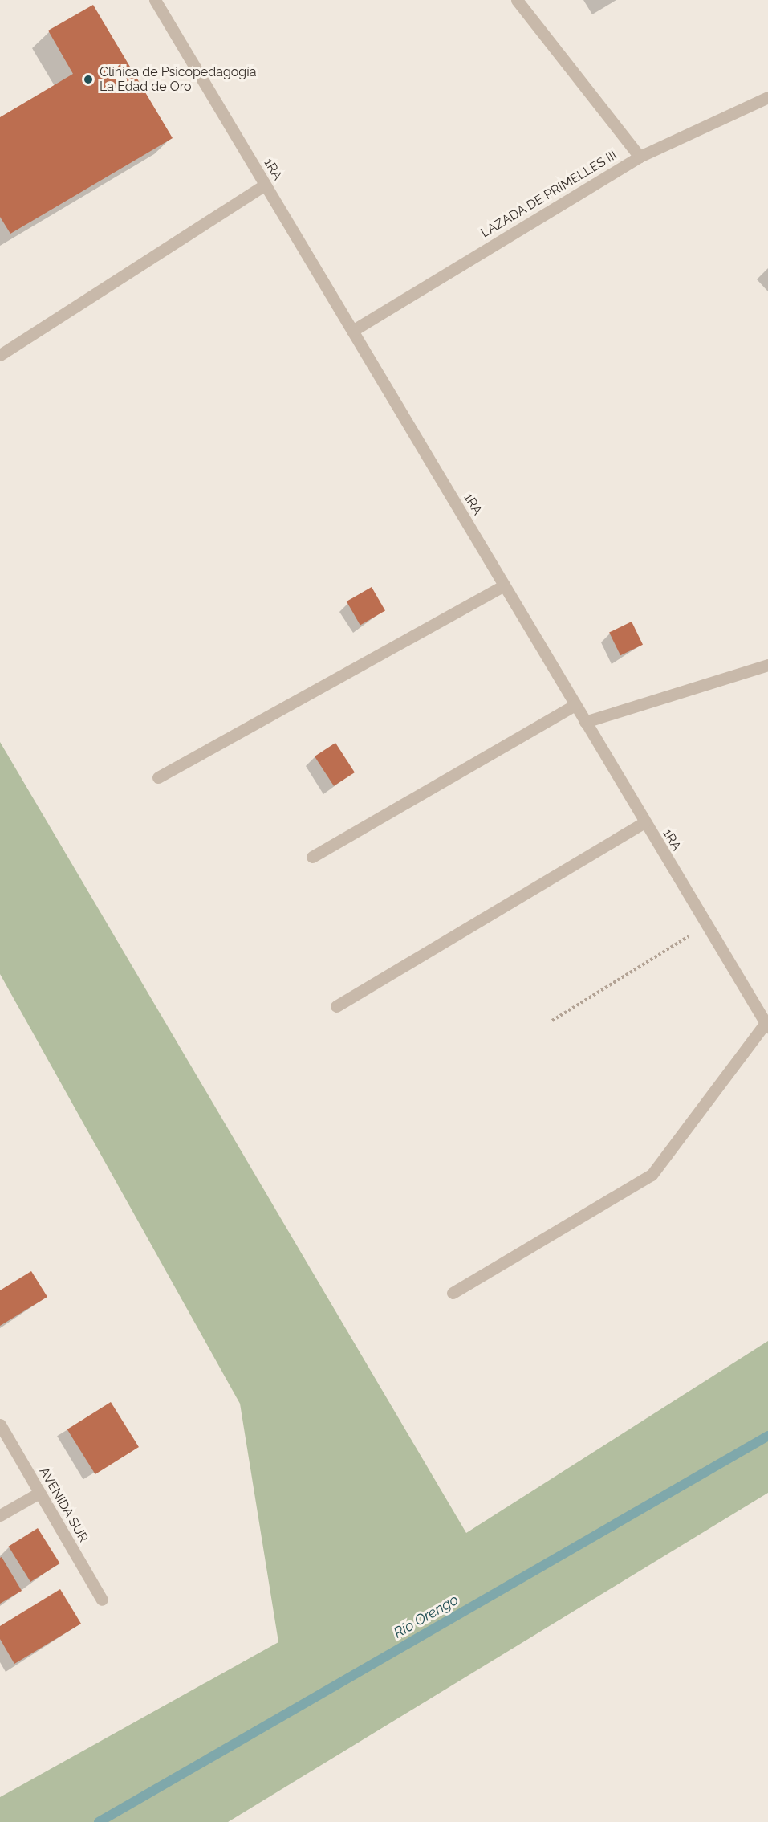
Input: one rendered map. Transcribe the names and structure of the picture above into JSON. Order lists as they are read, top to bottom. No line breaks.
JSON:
{"streets":{"street":["1RA","LAZADA DE PRIMELLES III","AVENIDA SUR"]},"crossings":[["1RA","LAZADA DE PRIMELLES III"]],"water":["Río Orengo"],"places":["Clínica de Psicopedagogía La Edad de Oro"]}
